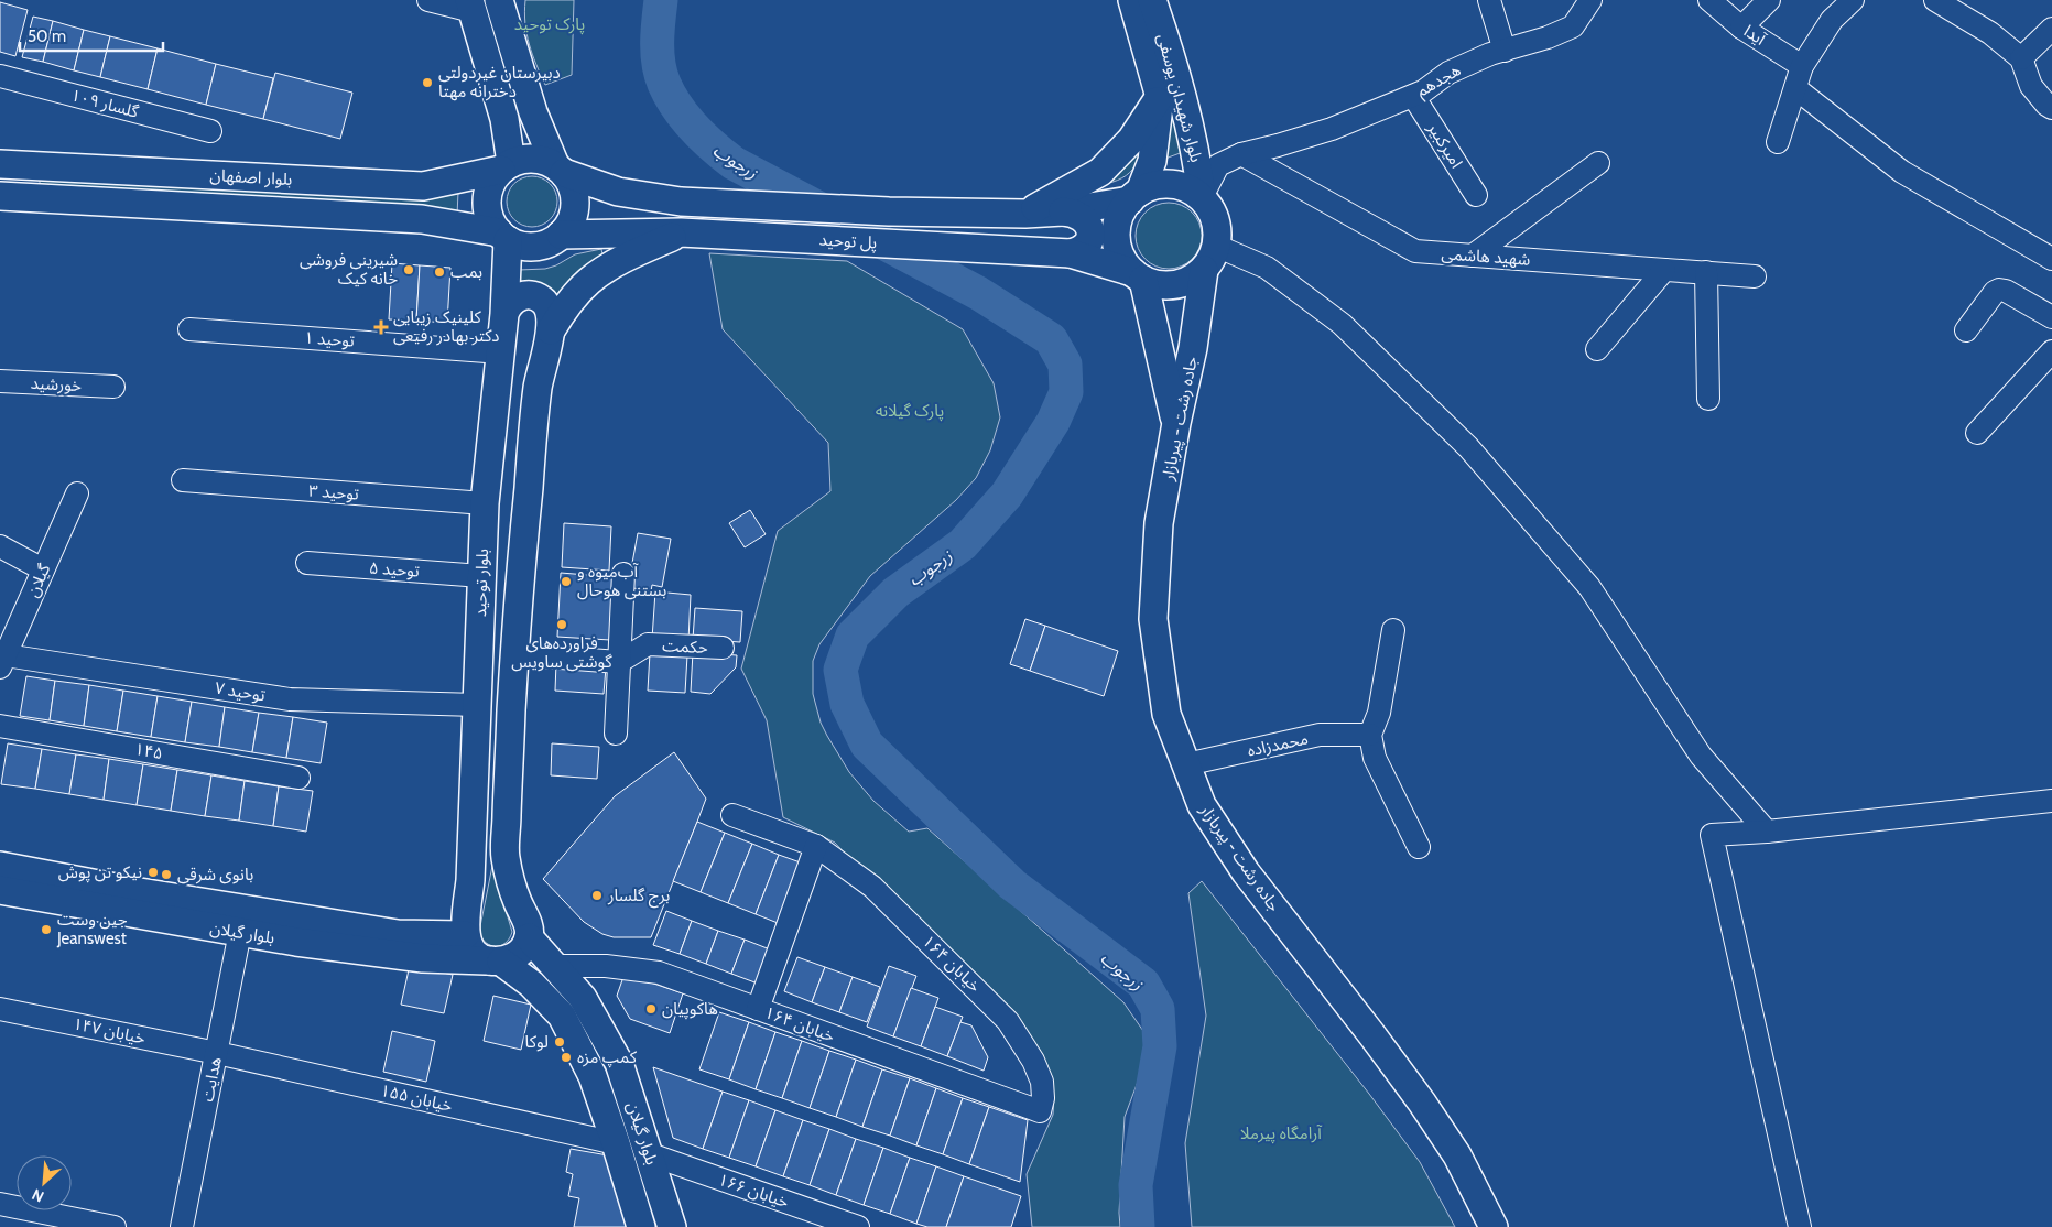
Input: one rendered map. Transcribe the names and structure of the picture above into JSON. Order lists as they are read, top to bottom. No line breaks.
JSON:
{"streets":{"main road":["بلوار شهیدان یوسفی","بلوار اصفهان","پل توحید","جاده رشت - پیربازار","بلوار توحید","بلوار گیلان"],"street":["آیدا","هجدهم","گلسار ۱۰۹","امیرکبیر","شهید هاشمی","توحید ۱","خورشید","توحید ۳","توحید ۵","گیلان","حکمت","توحید ۷","محمدزاده","۱۴۵","خیابان ۱۶۴","۱۶۴ خیابان","خیابان ۱۴۷","هدایت","خیابان ۱۵۵","خیابان ۱۶۶"]},"crossings":[["هجدهم","بلوار شهیدان یوسفی"],["هجدهم","امیرکبیر"],["هجدهم","پل توحید"],["هجدهم","شهید هاشمی"],["هجدهم","جاده رشت - پیربازار"],["بلوار شهیدان یوسفی","پل توحید"],["بلوار شهیدان یوسفی","جاده رشت - پیربازار"],["بلوار اصفهان","پل توحید"],["بلوار اصفهان","بلوار توحید"],["پل توحید","جاده رشت - پیربازار"],["پل توحید","بلوار توحید"],["توحید ۱","بلوار توحید"],["جاده رشت - پیربازار","محمدزاده"],["توحید ۳","بلوار توحید"],["توحید ۵","بلوار توحید"],["گیلان","توحید ۷"],["بلوار توحید","توحید ۷"],["بلوار توحید","بلوار گیلان"],["بلوار گیلان","۱۶۴ خیابان"],["بلوار گیلان","هدایت"],["بلوار گیلان","خیابان ۱۵۵"],["بلوار گیلان","خیابان ۱۶۶"],["خیابان ۱۶۴","۱۶۴ خیابان"],["خیابان ۱۴۷","هدایت"],["خیابان ۱۴۷","خیابان ۱۵۵"],["هدایت","خیابان ۱۵۵"]],"water":["زرجوب"],"parks":["پارک توحید","پارک گیلانه","آرامگاه پیرملا"],"places":{"other":["دبیرستان غیردولتی دخترانه مهتا","شیرینی فروشی خانه کیک","بمب","آب‌میوه و بستنی هوحال","فراورده‌های گوشتی ساویس","نیکو تن پوش","بانوی شرقی","برج گلسار","جین وست Jeanswest","هاکوپیان","لوکا","کمپ مزه"],"health":["کلینیک زیبایی دکتر بهادر رفیعی"]},"scale_bar":"50 m","north":"bottom left"}
